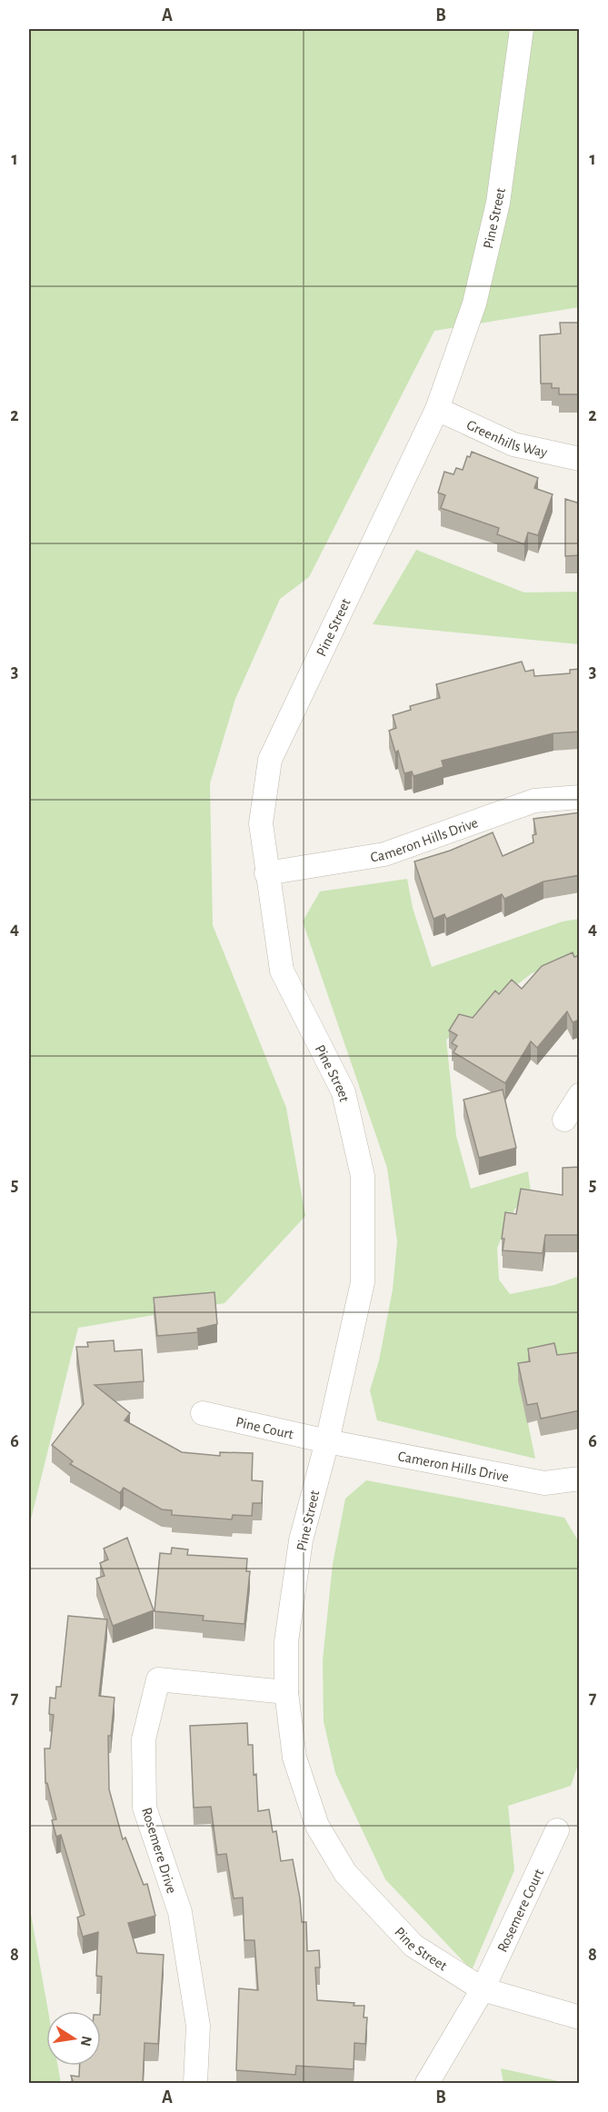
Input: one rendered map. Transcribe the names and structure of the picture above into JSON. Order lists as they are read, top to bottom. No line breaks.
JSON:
{"streets":{"street":["Pine Street","Greenhills Way","Cameron Hills Drive","Pine Court","Rosemere Drive","Rosemere Court"]},"crossings":[["Pine Street","Greenhills Way"],["Pine Street","Cameron Hills Drive"],["Pine Street","Pine Court"],["Pine Street","Rosemere Drive"],["Pine Street","Rosemere Court"],["Cameron Hills Drive","Pine Court"]],"north":"right","grid":{"columns":["A","B"],"rows":["1","2","3","4","5","6","7","8"]}}
